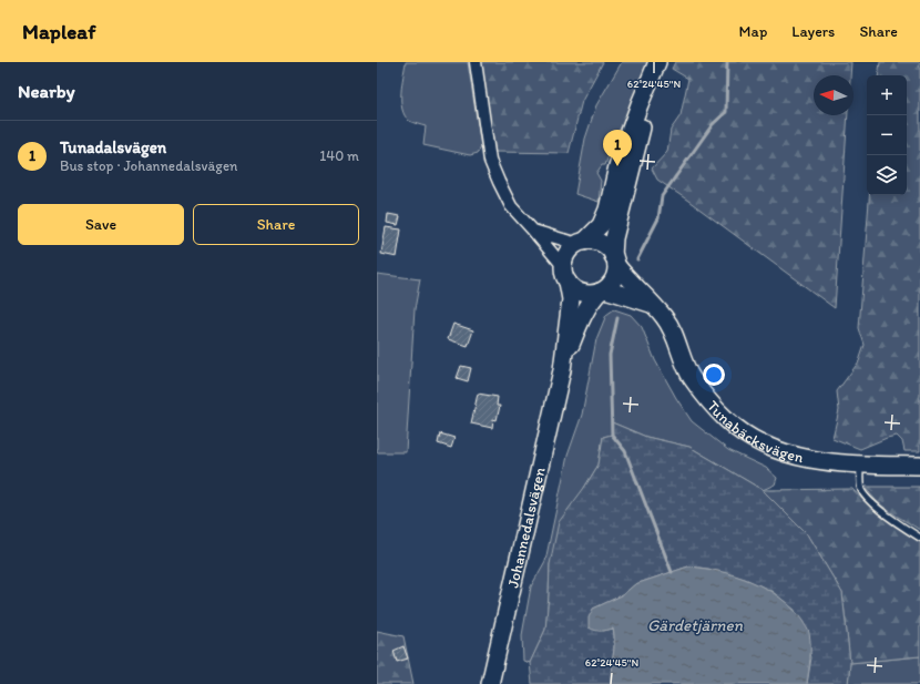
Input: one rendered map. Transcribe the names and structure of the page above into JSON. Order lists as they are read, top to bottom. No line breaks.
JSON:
{"streets":{"main road":["Tunabäcksvägen","Johannedalsvägen"]},"crossings":[["Tunabäcksvägen","Johannedalsvägen"]],"water":["Gärdetjärnen"],"north":"left","page":{"header":"Mapleaf","nav":["Map","Layers","Share"],"heading":"Nearby","map_buttons":["+","−"],"list":[{"mark":"1","name":"Tunadalsvägen","note":"Bus stop · Johannedalsvägen","value":"140 m"}],"pins":"1","buttons":["Save","Share"]},"coordinates":["62°24'45\"N"]}
